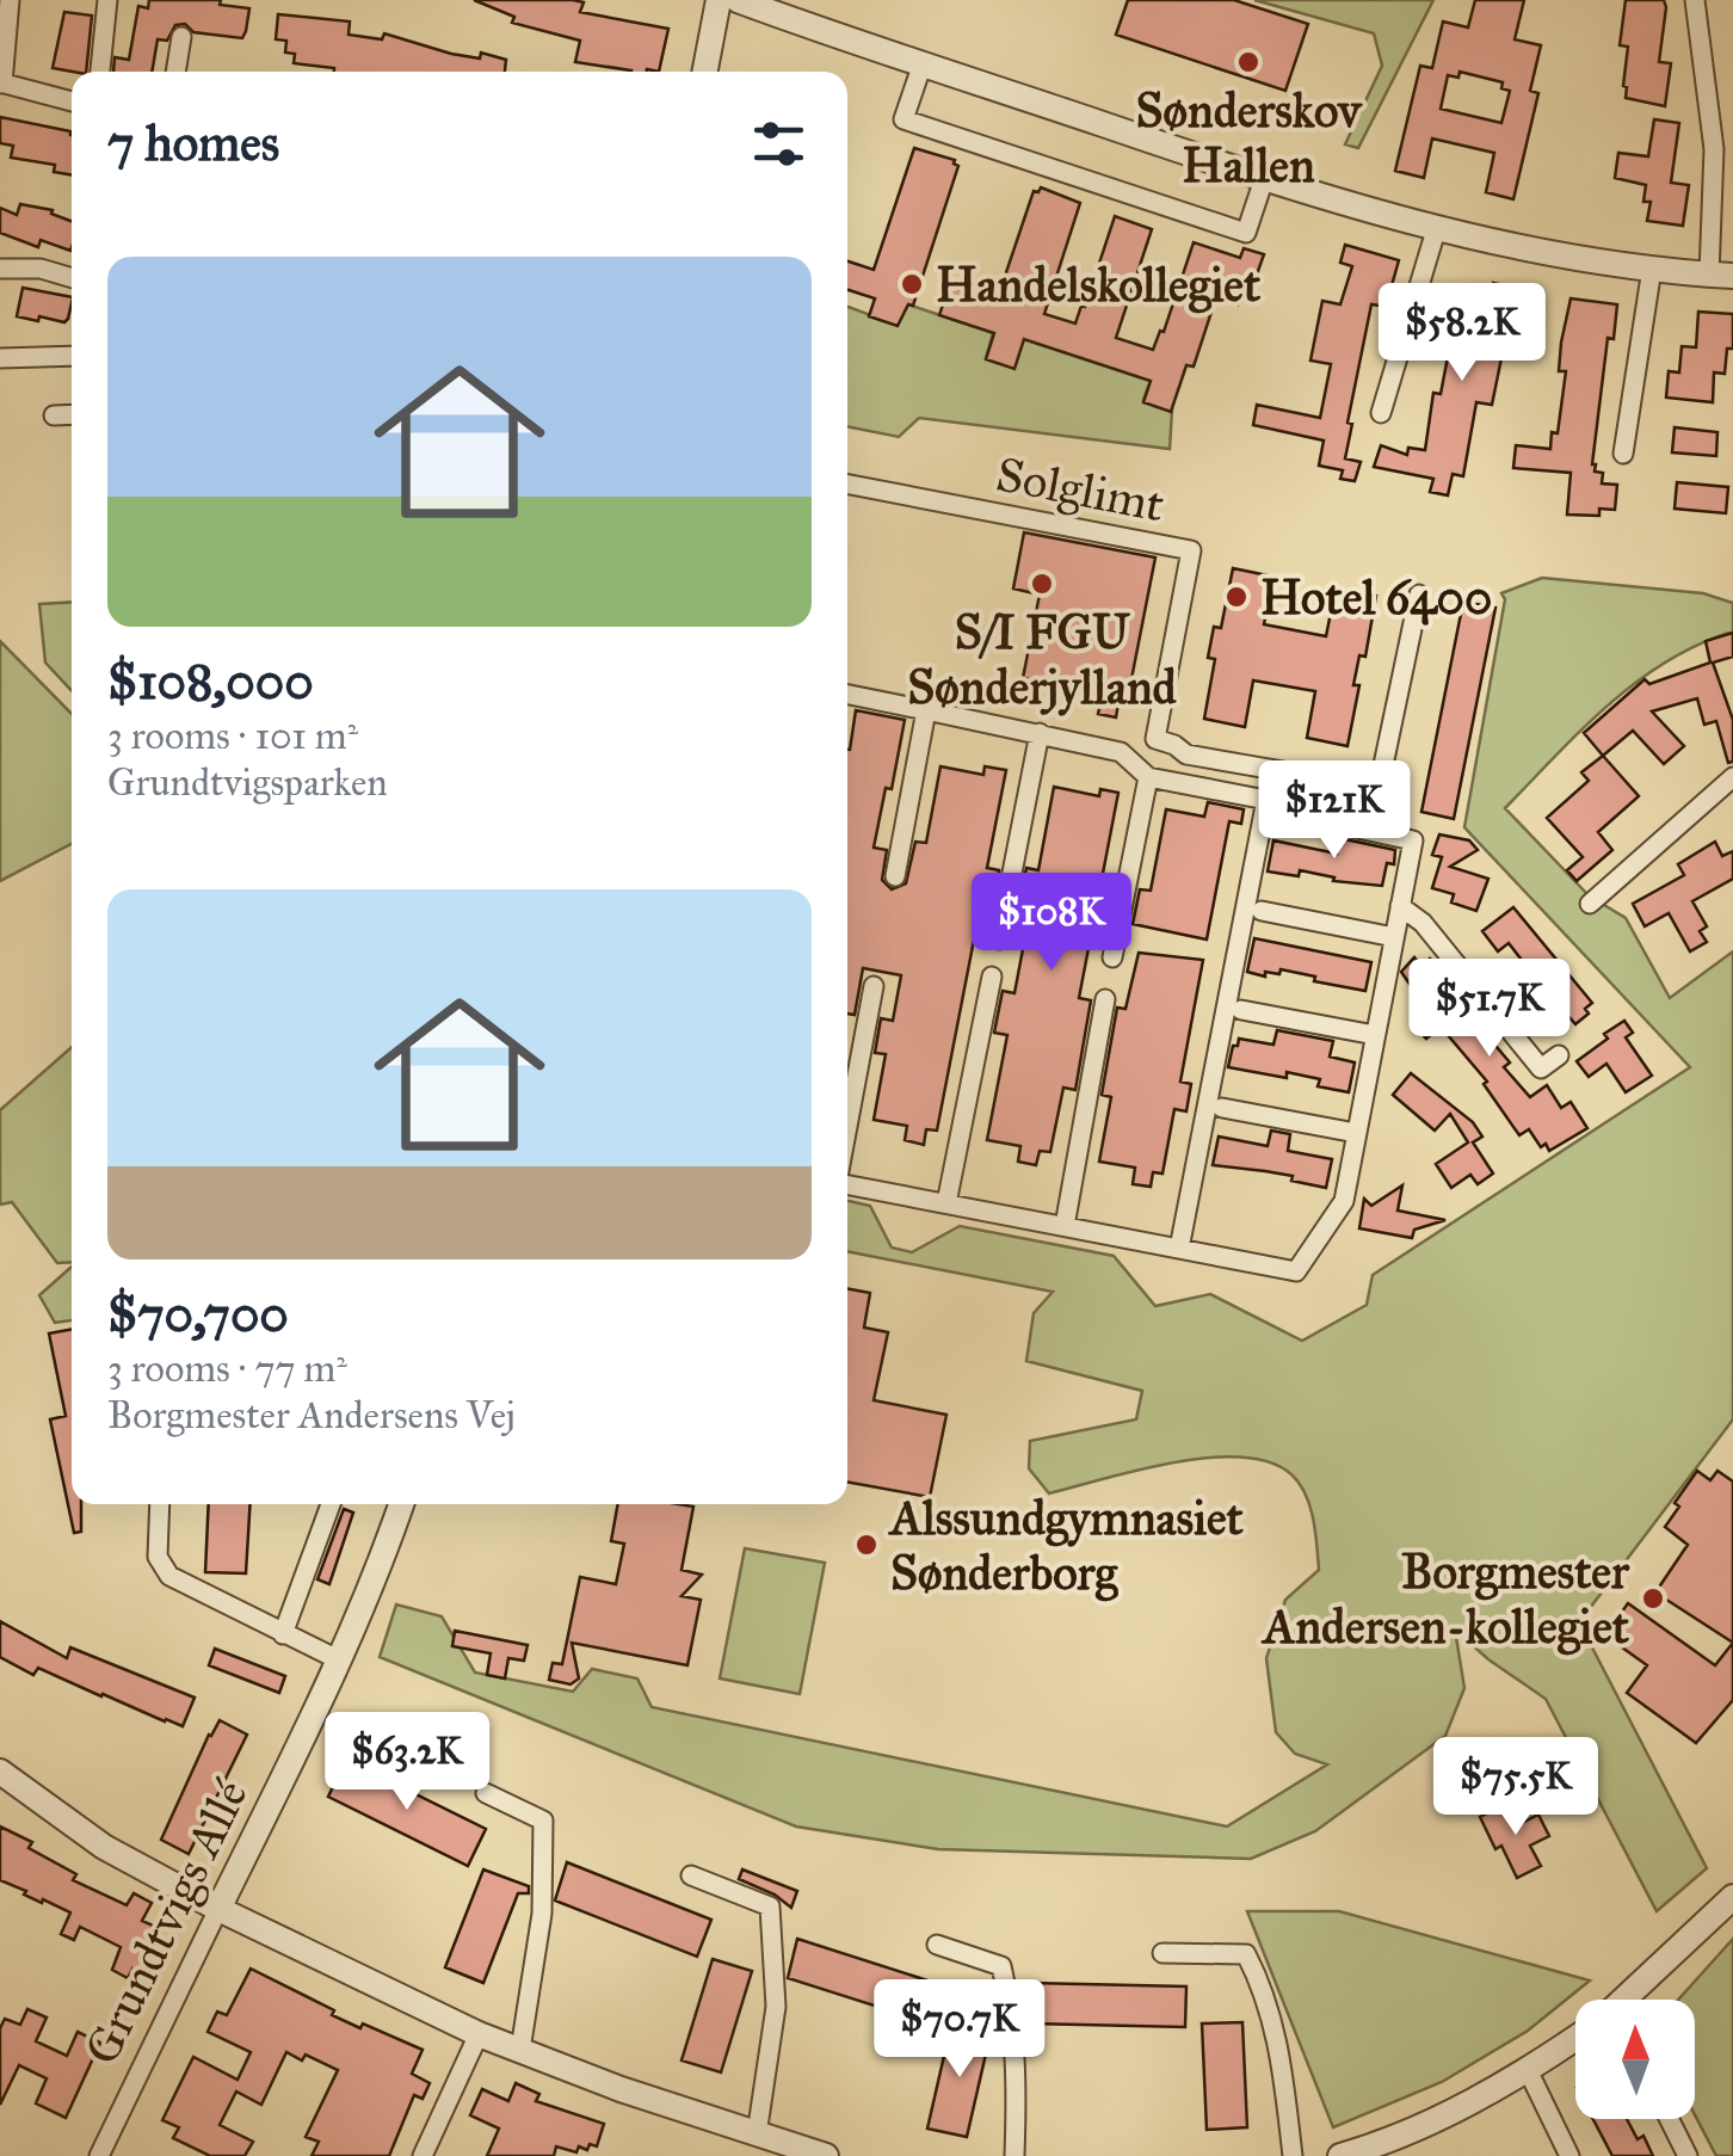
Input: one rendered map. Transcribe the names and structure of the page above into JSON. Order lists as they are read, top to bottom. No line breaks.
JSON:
{"streets":{"street":["Solglimt","Grundtvigs Allé"]},"places":["Sønderskov Hallen","Handelskollegiet","S/I FGU Sønderjylland","Hotel 6400","Alssundgymnasiet Sønderborg","Borgmester Andersen-kollegiet"],"north":"top","page":{"heading":"7 homes","list":[{"name":"$108,000","note":"3 rooms · 101 m² · Grundtvigsparken"},{"name":"$70,700","note":"3 rooms · 77 m² · Borgmester Andersens Vej"}],"price":["$58.2K","$121K","$108K","$51.7K","$63.2K","$75.5K","$70.7K"]}}
